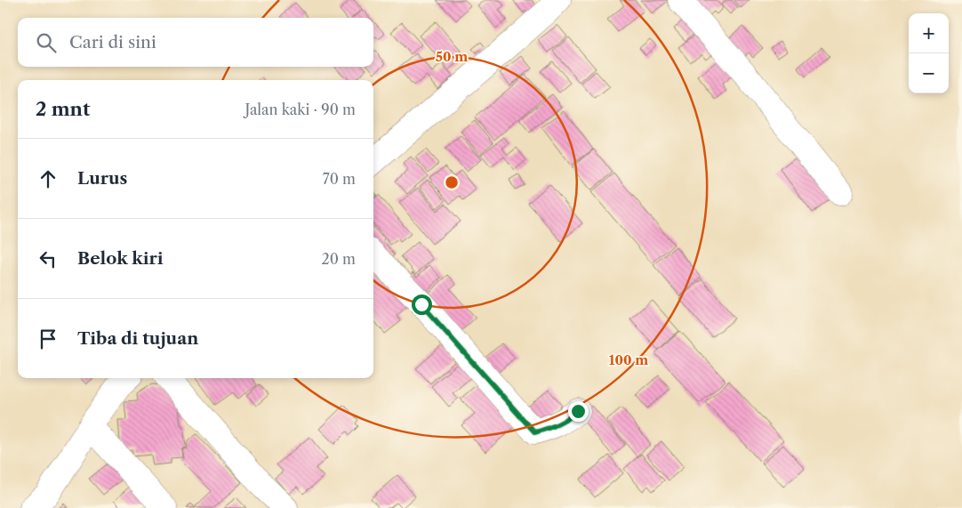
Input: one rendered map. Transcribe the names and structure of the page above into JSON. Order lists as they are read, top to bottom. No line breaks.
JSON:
{"page":{"map_buttons":["+","−"],"search":"Cari di sini","heading":["2 mnt","Jalan kaki · 90 m"],"list":[["Lurus","70 m"],["Belok kiri","20 m"],"Tiba di tujuan"]},"rings":["50 m","100 m"]}
